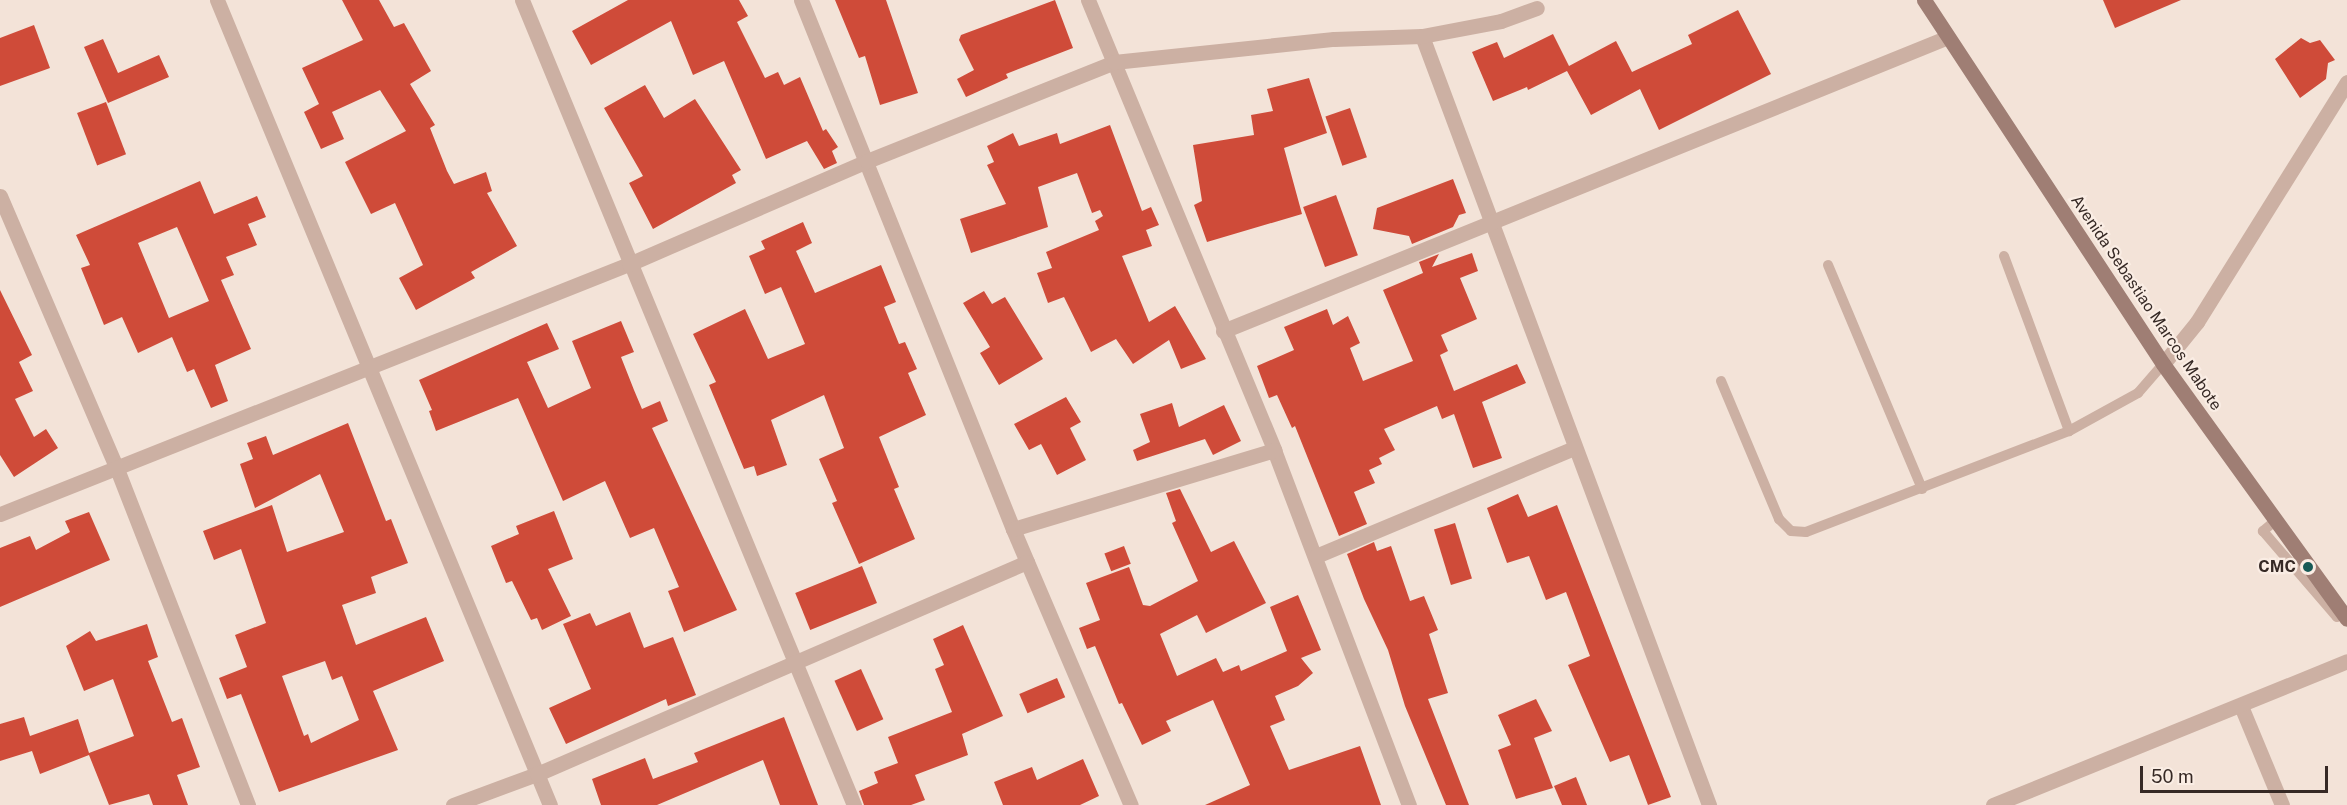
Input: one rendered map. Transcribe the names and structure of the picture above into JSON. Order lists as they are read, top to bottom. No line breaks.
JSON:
{"streets":{"main road":["Avenida Sebastiao Marcos Mabote"]},"places":["CMC"],"scale_bar":"50 m"}
